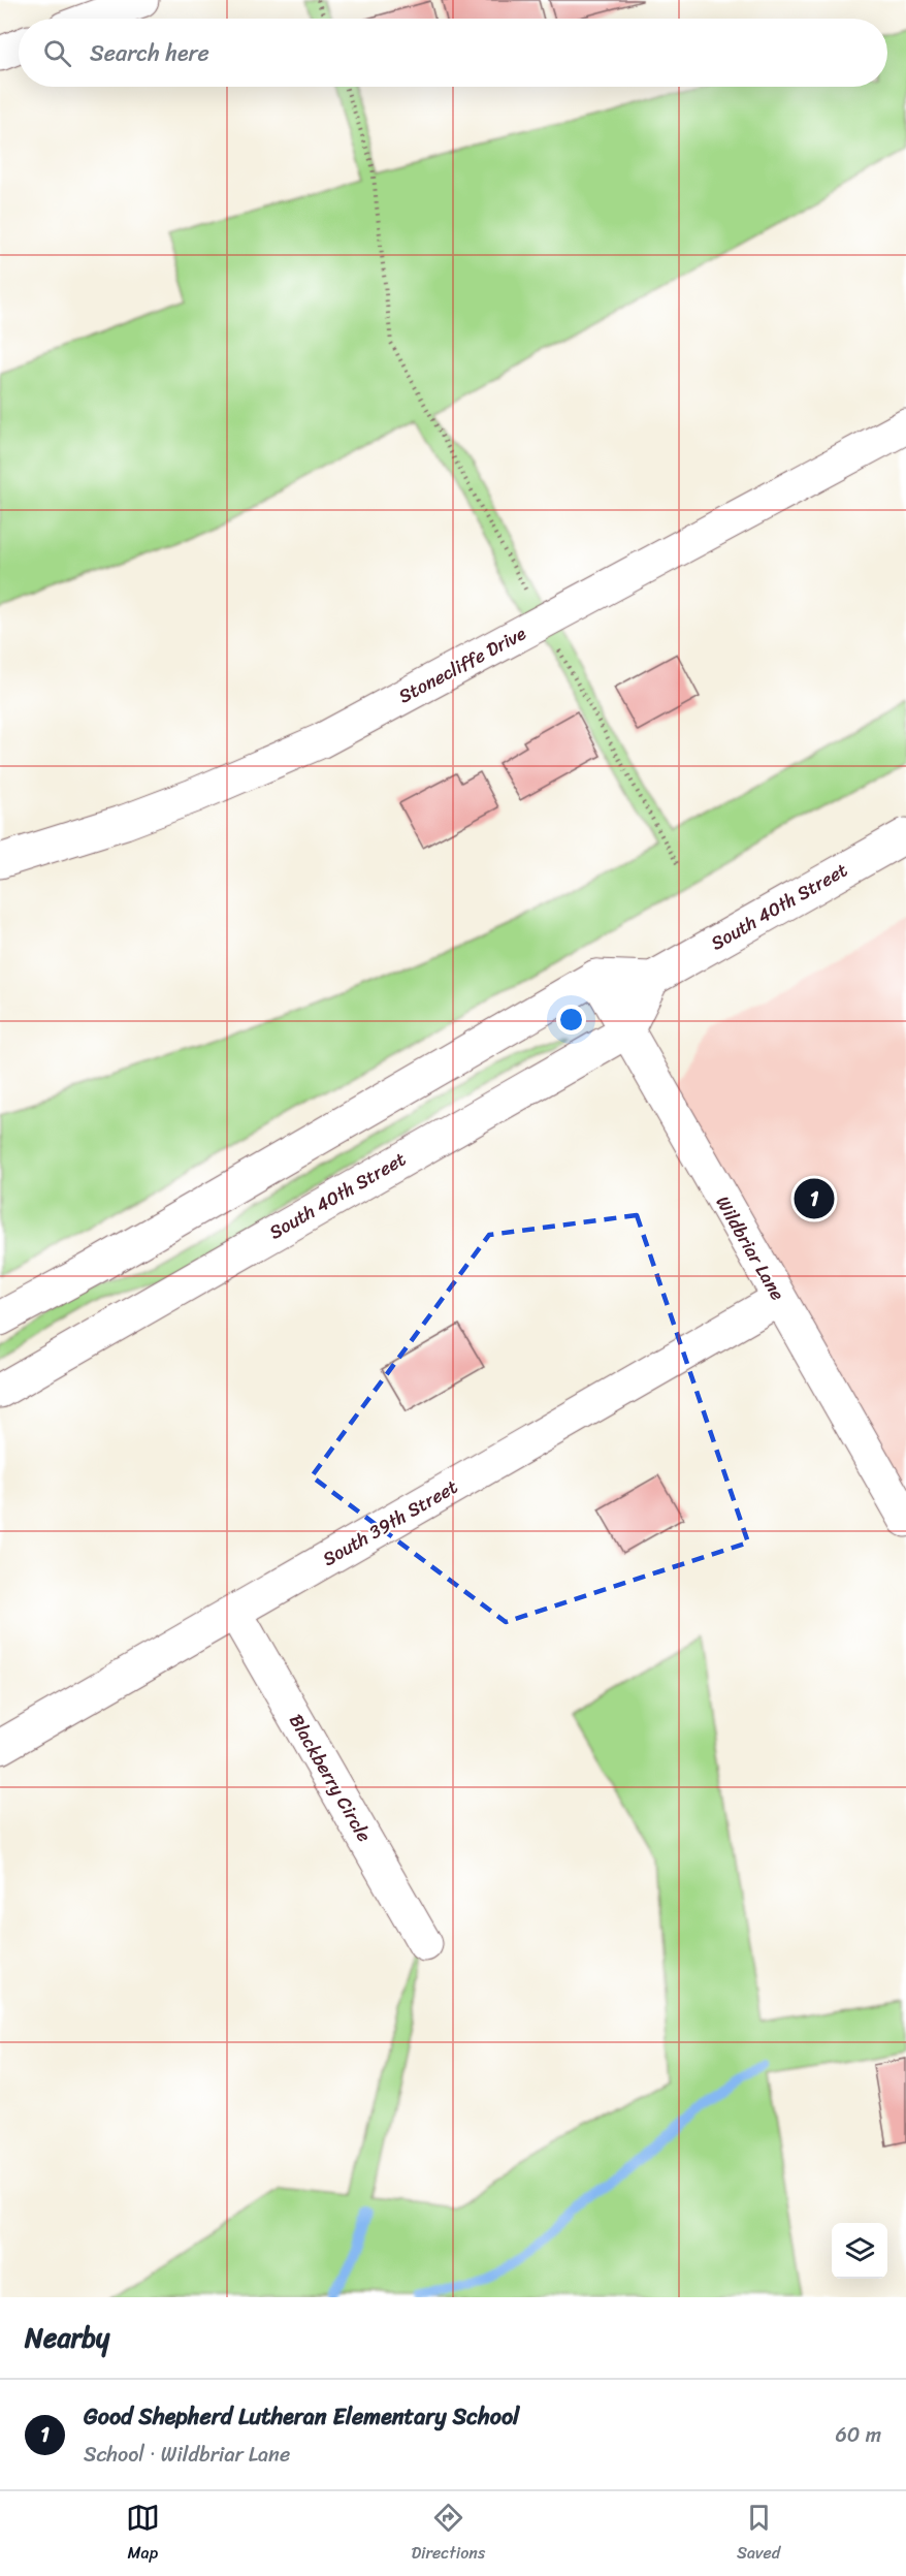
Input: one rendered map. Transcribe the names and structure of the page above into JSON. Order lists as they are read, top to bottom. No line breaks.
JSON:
{"streets":{"street":["Stonecliffe Drive","South 40th Street","Wildbriar Lane","South 39th Street","Blackberry Circle"]},"crossings":[["South 40th Street","Wildbriar Lane"],["Wildbriar Lane","South 39th Street"],["South 39th Street","Blackberry Circle"]],"page":{"search":"Search here","pins":"1","heading":"Nearby","list":[{"mark":"1","name":"Good Shepherd Lutheran Elementary School","note":"School · Wildbriar Lane","value":"60 m"}],"nav":["Map","Directions","Saved"]}}
